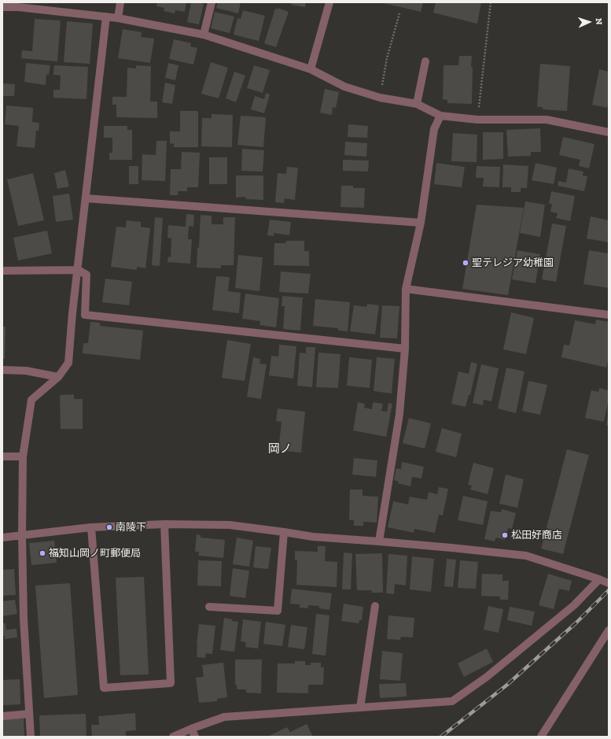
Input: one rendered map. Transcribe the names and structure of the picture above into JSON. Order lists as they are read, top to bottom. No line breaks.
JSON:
{"districts":["岡ノ"],"places":["聖テレジア幼稚園","南陵下","松田好商店","福知山岡ノ町郵便局"],"north":"right"}
